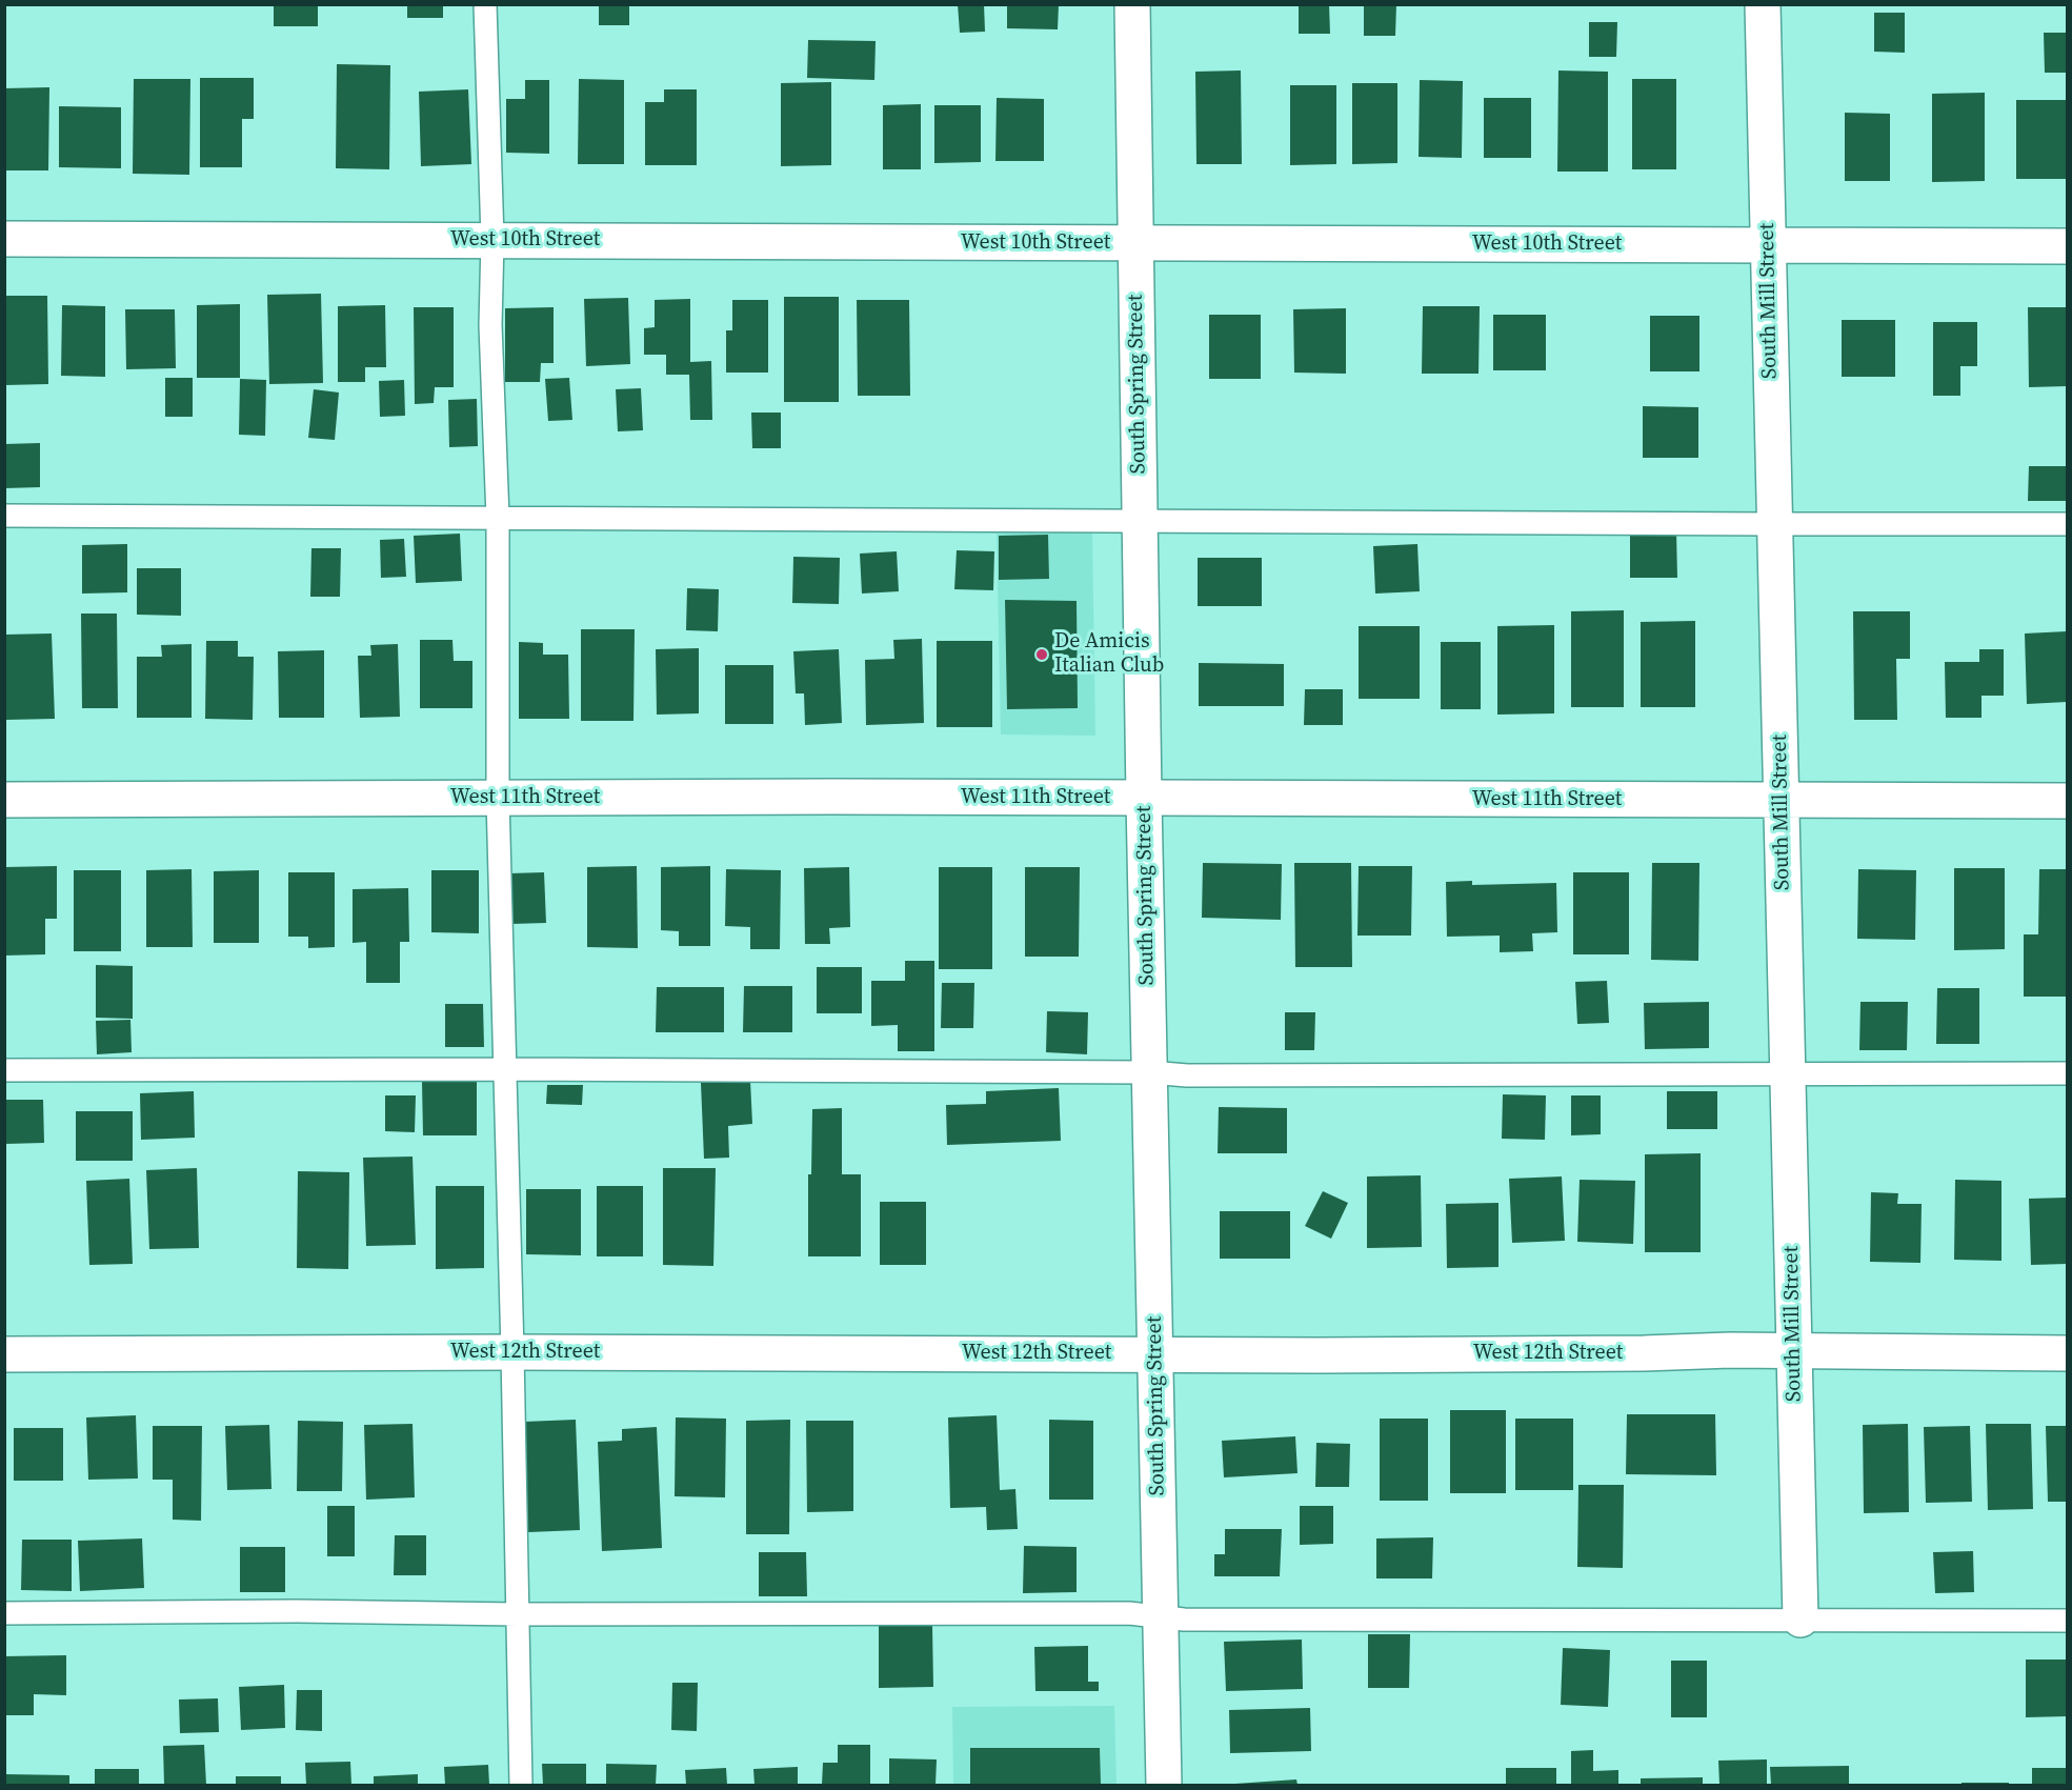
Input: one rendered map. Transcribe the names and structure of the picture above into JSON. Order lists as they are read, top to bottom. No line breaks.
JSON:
{"streets":{"street":["West 10th Street","South Mill Street","South Spring Street","West 11th Street","West 12th Street"]},"crossings":[["West 10th Street","South Mill Street"],["West 10th Street","South Spring Street"],["South Mill Street","West 11th Street"],["South Mill Street","West 12th Street"],["South Spring Street","West 11th Street"],["South Spring Street","West 12th Street"]],"places":["De Amicis Italian Club"]}
